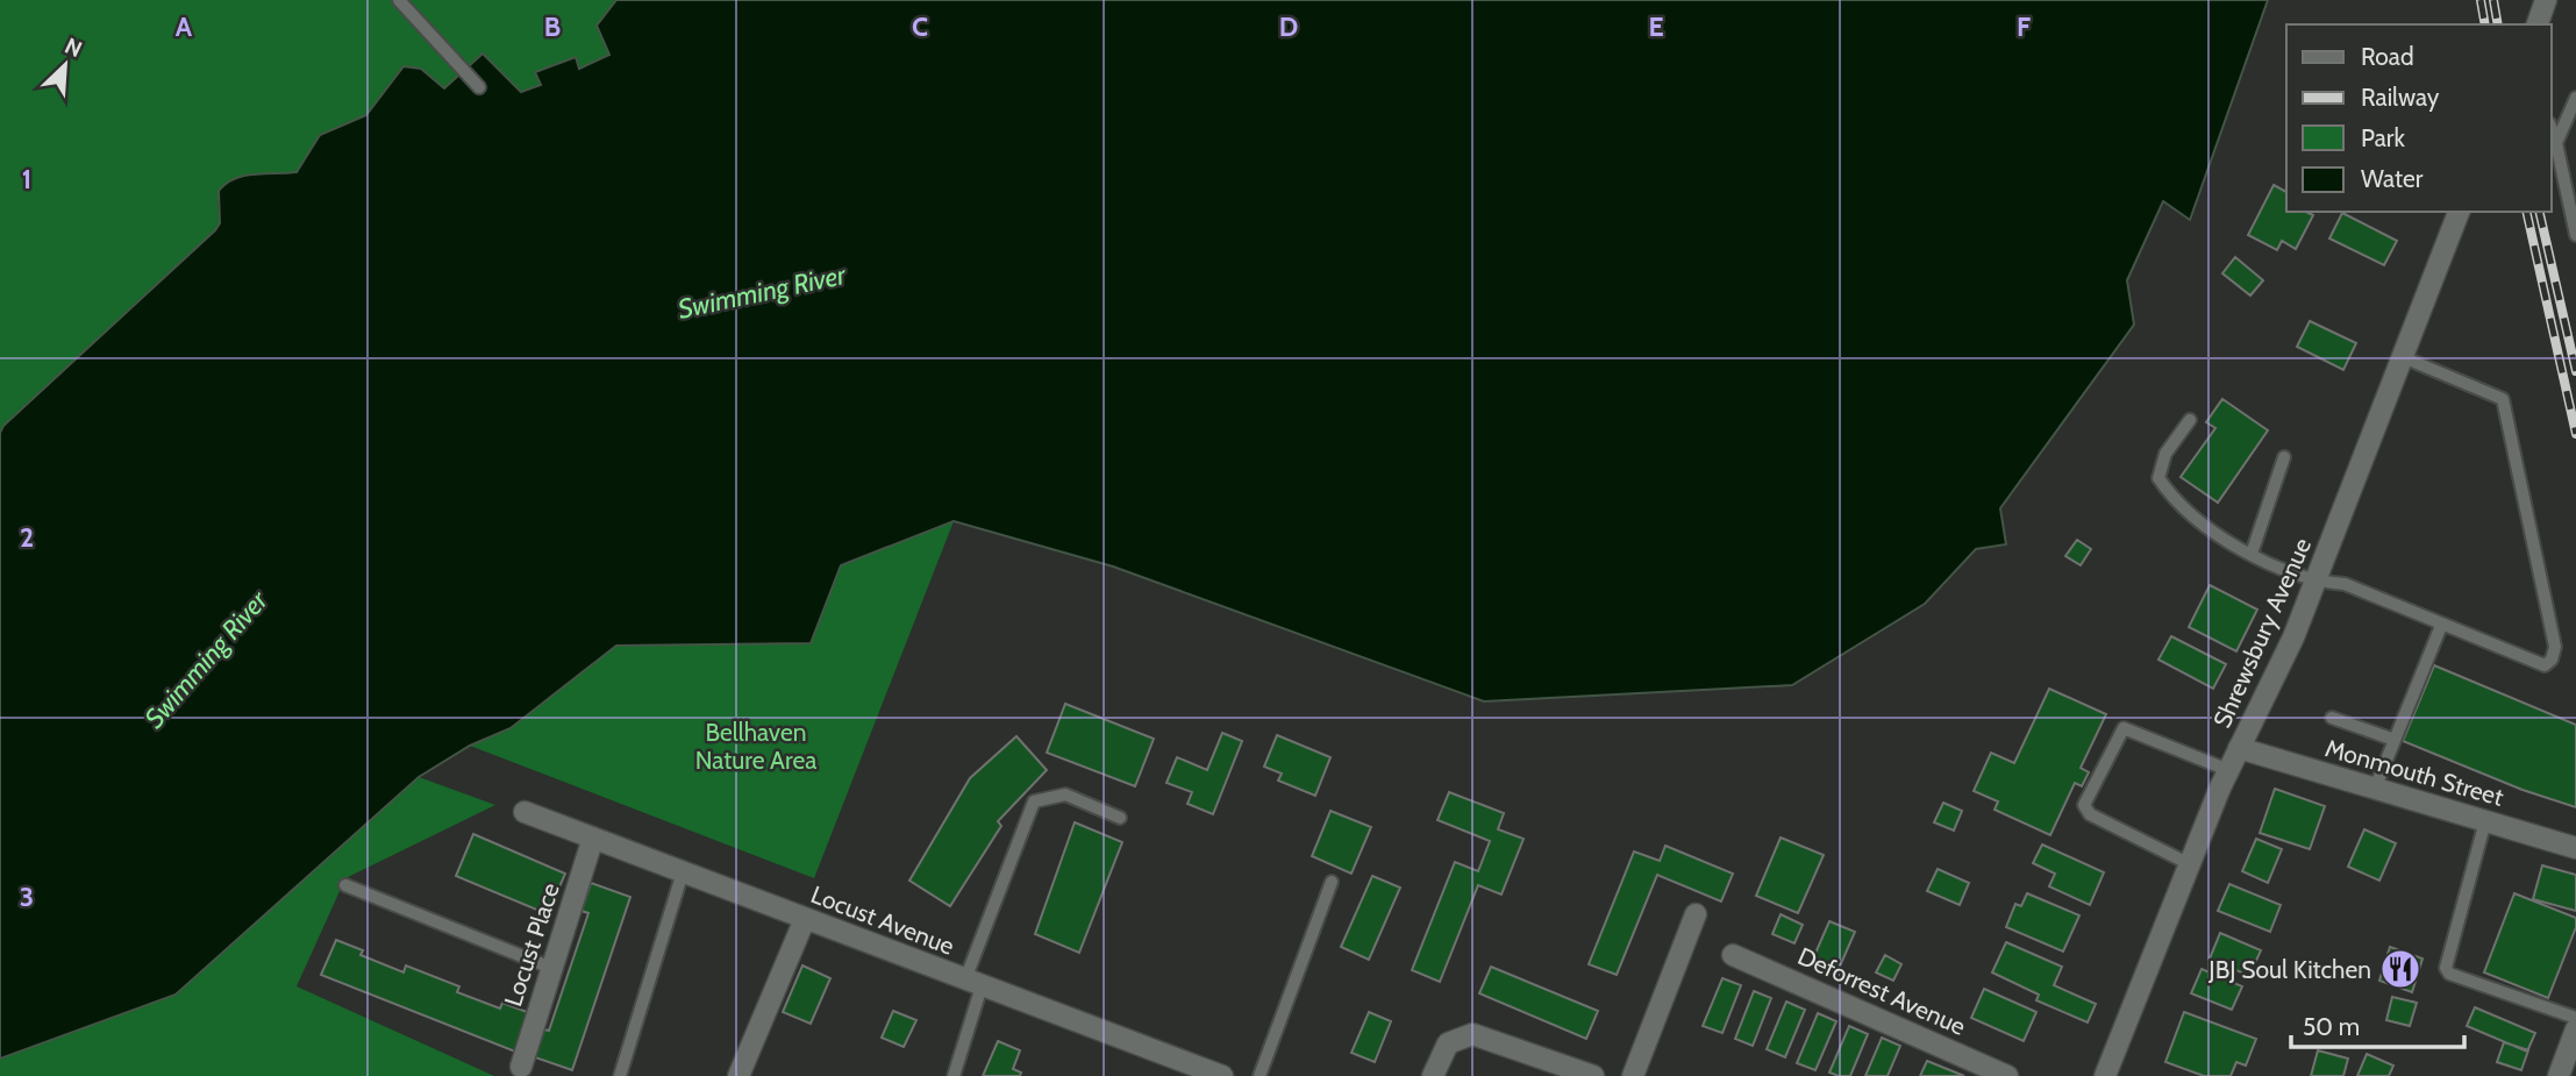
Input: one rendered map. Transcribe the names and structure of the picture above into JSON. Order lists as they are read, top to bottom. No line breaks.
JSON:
{"streets":{"street":["Shrewsbury Avenue","Monmouth Street","Locust Avenue","Locust Place","Deforrest Avenue"]},"crossings":[["Shrewsbury Avenue","Monmouth Street"],["Locust Avenue","Locust Place"]],"water":["Swimming River"],"parks":["Bellhaven Nature Area"],"places":{"restaurant":["JBJ Soul Kitchen"]},"legend":["Road","Railway","Park","Water"],"scale_bar":"50 m","north":"top right","grid":{"columns":["A","B","C","D","E","F"],"rows":["1","2","3"]}}
